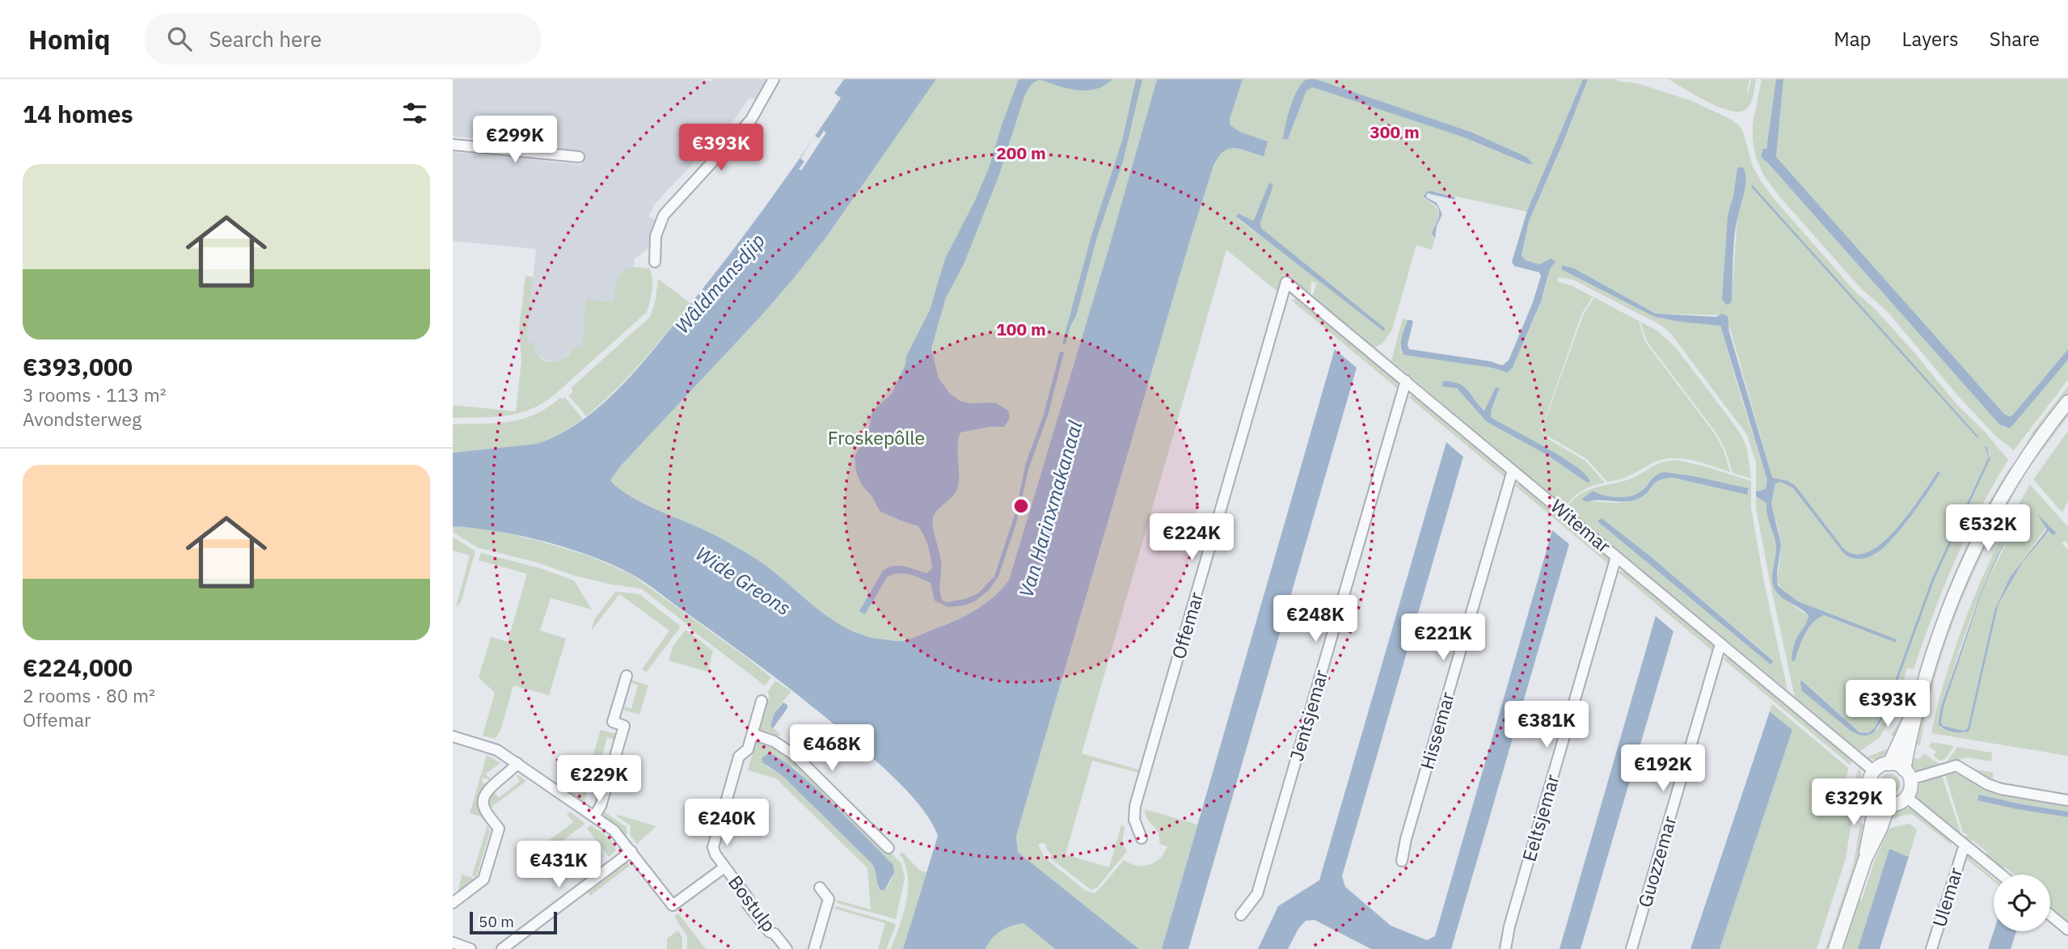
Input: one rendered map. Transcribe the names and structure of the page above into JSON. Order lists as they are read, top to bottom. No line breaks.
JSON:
{"streets":{"street":["Witemar","Offemar","Jentsjemar","Hissemar","Eeltsjemar","Guozzemar","Ulemar","Bostulp"]},"crossings":[["Witemar","Offemar"],["Witemar","Jentsjemar"],["Witemar","Hissemar"],["Witemar","Eeltsjemar"],["Witemar","Guozzemar"]],"water":["Wâldmansdjip","Van Harinxmakanaal","Wide Greons"],"parks":["Froskepôlle"],"scale_bar":"50 m","page":{"header":"Homiq","search":"Search here","nav":["Map","Layers","Share"],"heading":"14 homes","price":["€299K","€393K","€532K","€224K","€248K","€221K","€393K","€381K","€468K","€192K","€229K","€329K","€240K","€431K"],"list":[{"name":"€393,000","note":"3 rooms · 113 m² · Avondsterweg"},{"name":"€224,000","note":"2 rooms · 80 m² · Offemar"}],"scale":"50 m"},"rings":["300 m","200 m","100 m"]}
